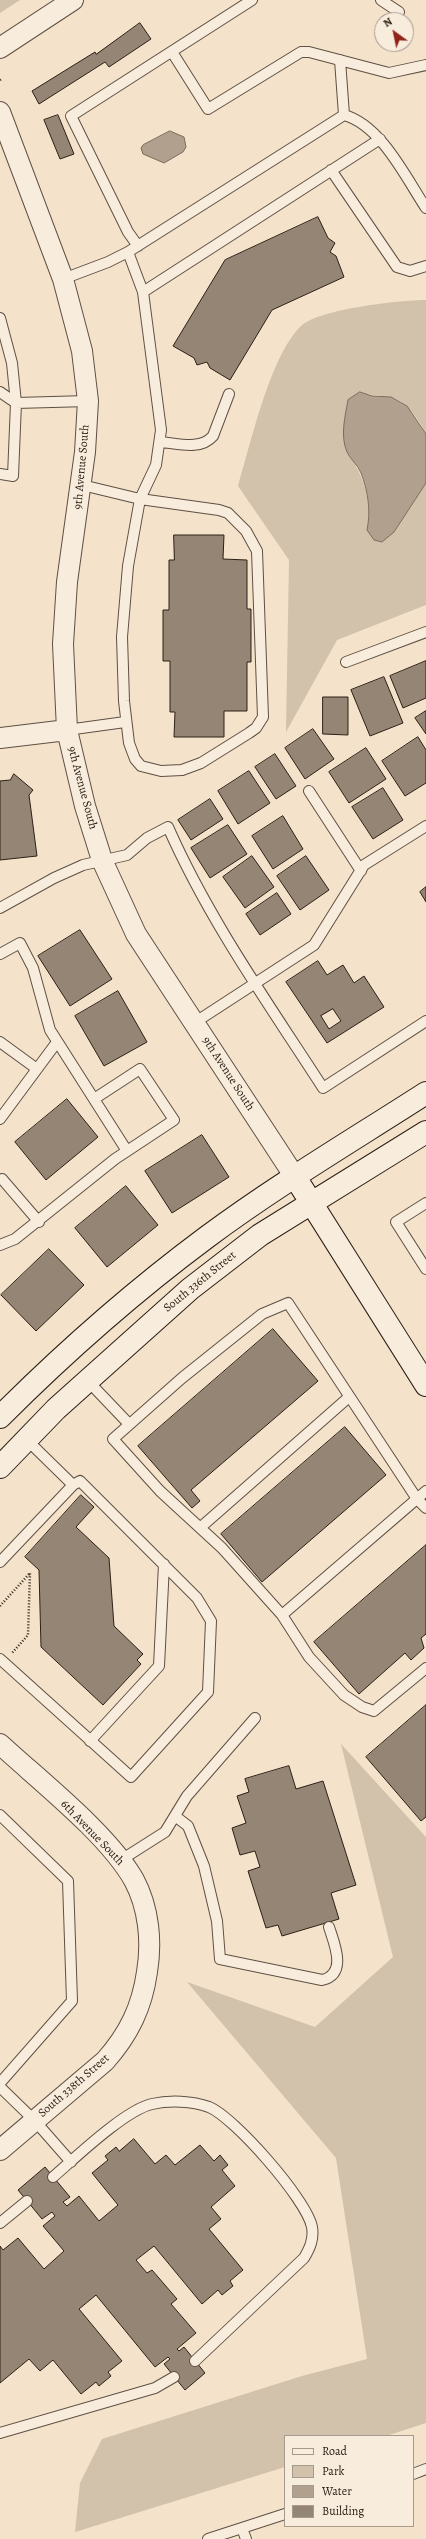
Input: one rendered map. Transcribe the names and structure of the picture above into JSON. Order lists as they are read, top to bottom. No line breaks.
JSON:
{"streets":{"main road":["9th Avenue South","South 336th Street"],"street":["6th Avenue South","South 338th Street"]},"crossings":[["9th Avenue South","South 336th Street"],["6th Avenue South","South 338th Street"]],"legend":["Road","Park","Water","Building"],"north":"top left"}
